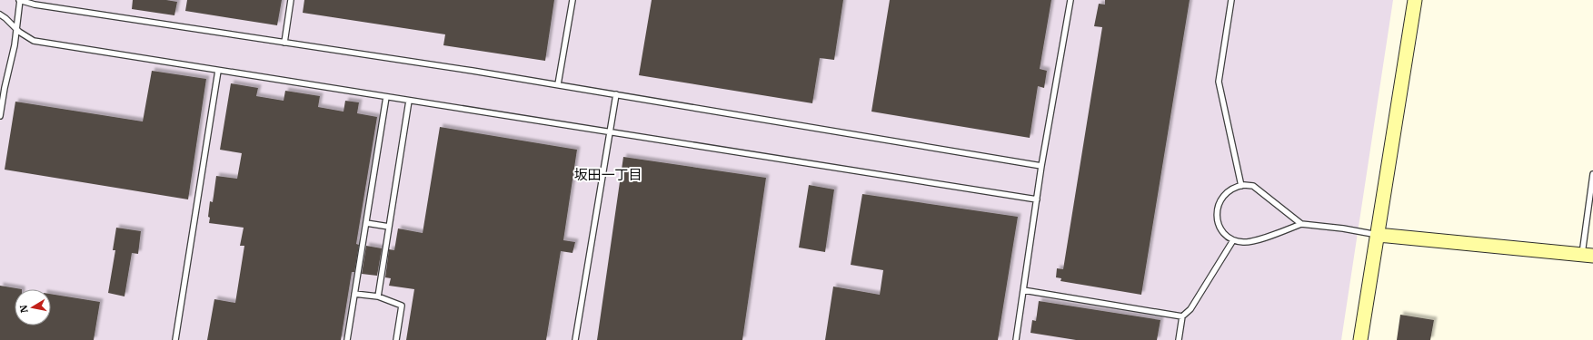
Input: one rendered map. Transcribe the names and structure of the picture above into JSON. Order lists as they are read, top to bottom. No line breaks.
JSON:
{"districts":["坂田一丁目"],"north":"left"}
